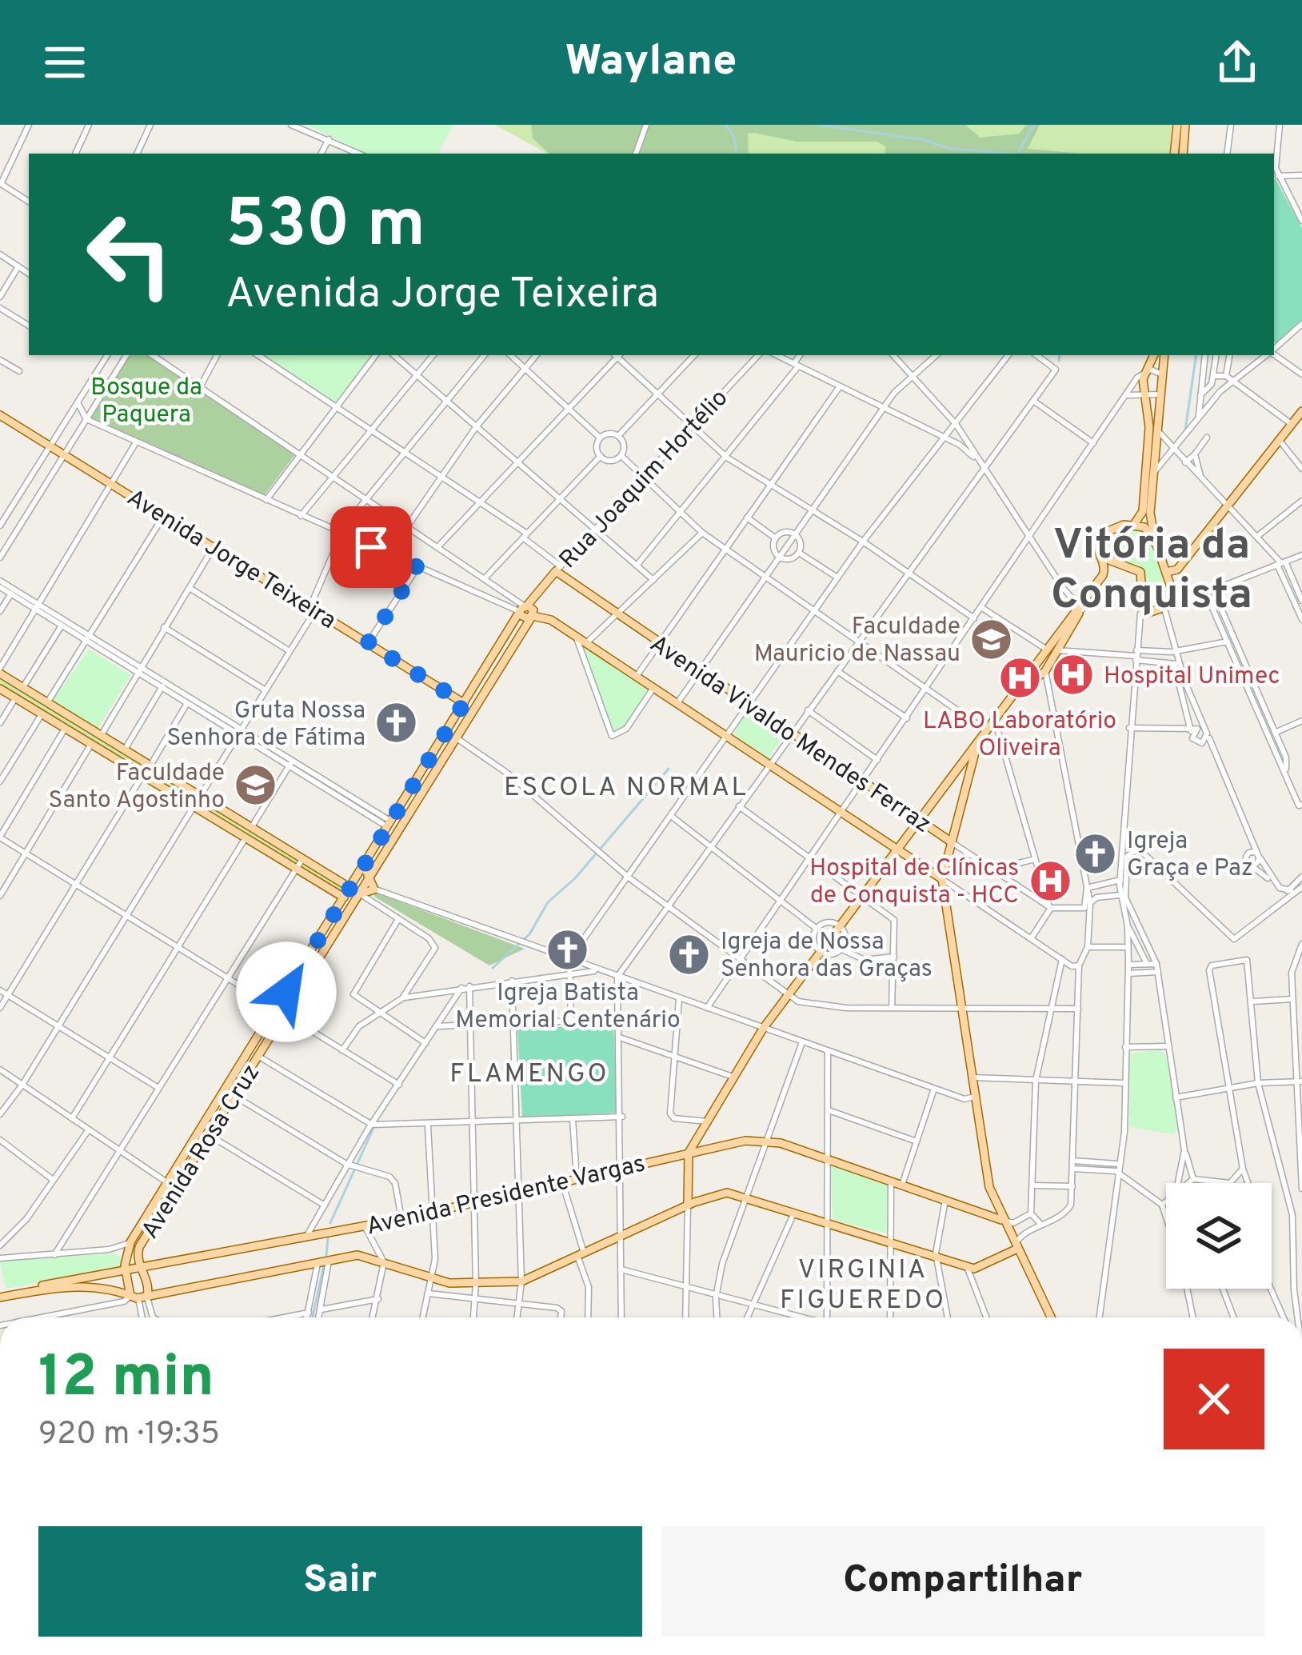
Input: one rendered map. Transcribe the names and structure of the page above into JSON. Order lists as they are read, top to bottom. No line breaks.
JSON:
{"streets":{"main road":["Rua Joaquim Hortélio","Avenida Jorge Teixeira","Avenida Vivaldo Mendes Ferraz","Avenida Rosa Cruz","Avenida Presidente Vargas"]},"crossings":[["Rua Joaquim Hortélio","Avenida Vivaldo Mendes Ferraz"],["Rua Joaquim Hortélio","Avenida Rosa Cruz"],["Avenida Jorge Teixeira","Avenida Rosa Cruz"],["Avenida Rosa Cruz","Avenida Presidente Vargas"]],"districts":["Vitória da Conquista","ESCOLA NORMAL","FLAMENGO","VIRGINIA FIGUEREDO"],"parks":["Bosque da Paquera"],"places":{"school or university":["Faculdade Mauricio de Nassau","Faculdade Santo Agostinho"],"hospital":["Hospital Unimec","LABO Laboratório Oliveira","Hospital de Clínicas de Conquista - HCC"],"church":["Gruta Nossa Senhora de Fátima","Igreja Graça e Paz","Igreja Batista Memorial Centenário","Igreja de Nossa Senhora das Graças"]},"page":{"header":"Waylane","turn":["530 m","Avenida Jorge Teixeira"],"heading":["12 min","920 m · 19:35"],"buttons":["Sair","Compartilhar"]}}
